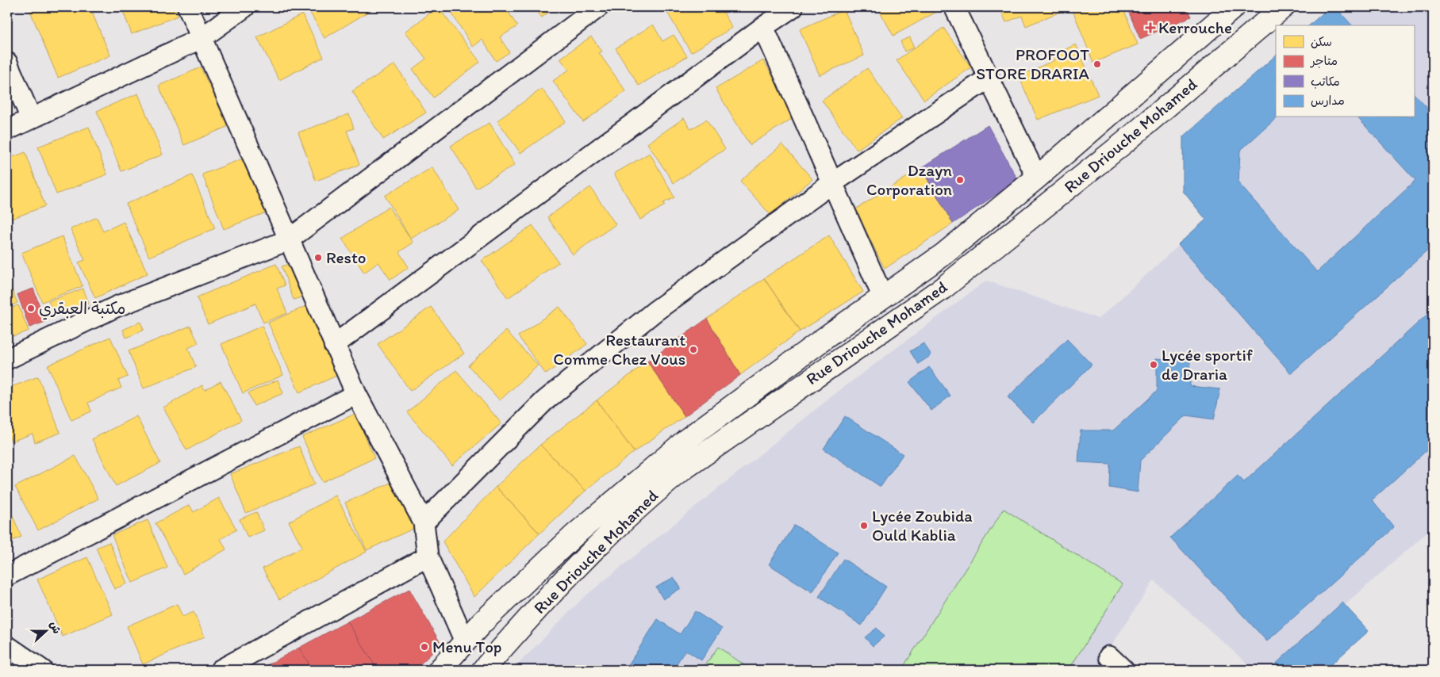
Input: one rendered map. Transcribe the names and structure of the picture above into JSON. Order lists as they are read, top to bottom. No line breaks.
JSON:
{"streets":{"main road":["Rue Driouche Mohamed"]},"places":{"health":["Kerrouche"],"other":["PROFOOT STORE DRARIA","Dzayn Corporation","Resto","مكتبة العبقري","Restaurant Comme Chez Vous","Lycée sportif de Draria","Lycée Zoubida Ould Kablia","Menu Top"]},"legend":["سكن","متاجر","مكاتب","مدارس"],"north":"right"}
